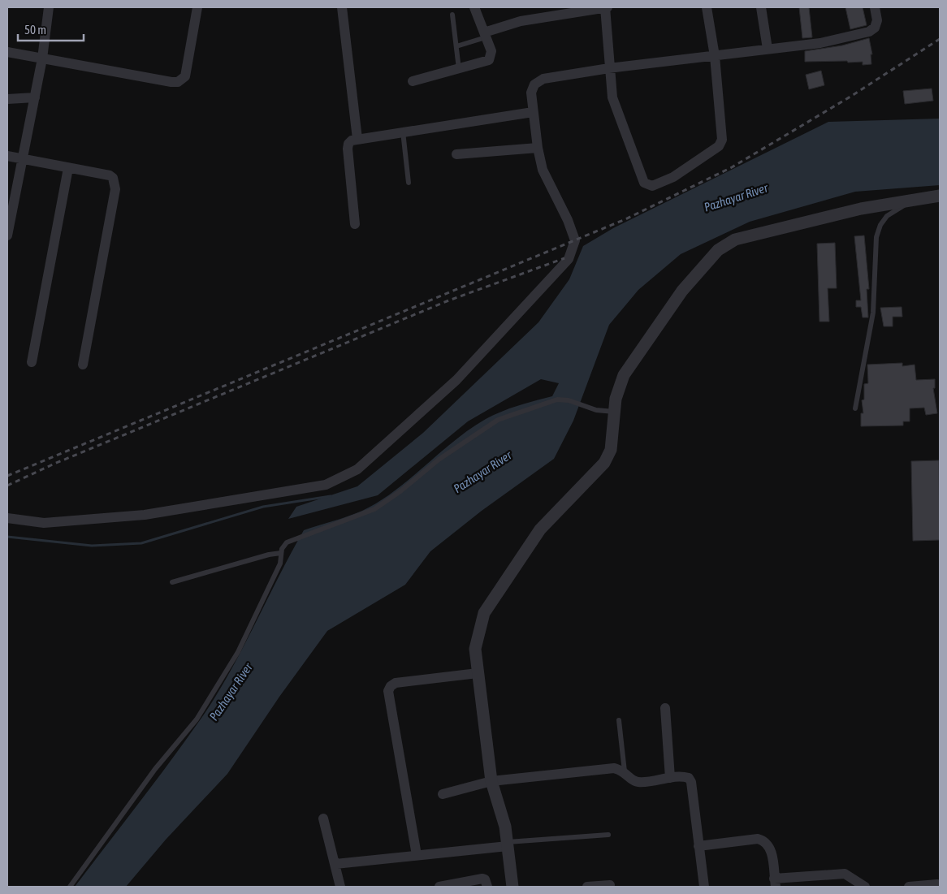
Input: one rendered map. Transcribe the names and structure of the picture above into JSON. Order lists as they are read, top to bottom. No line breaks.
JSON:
{"water":["Pazhayar River"],"scale_bar":"50 m"}
